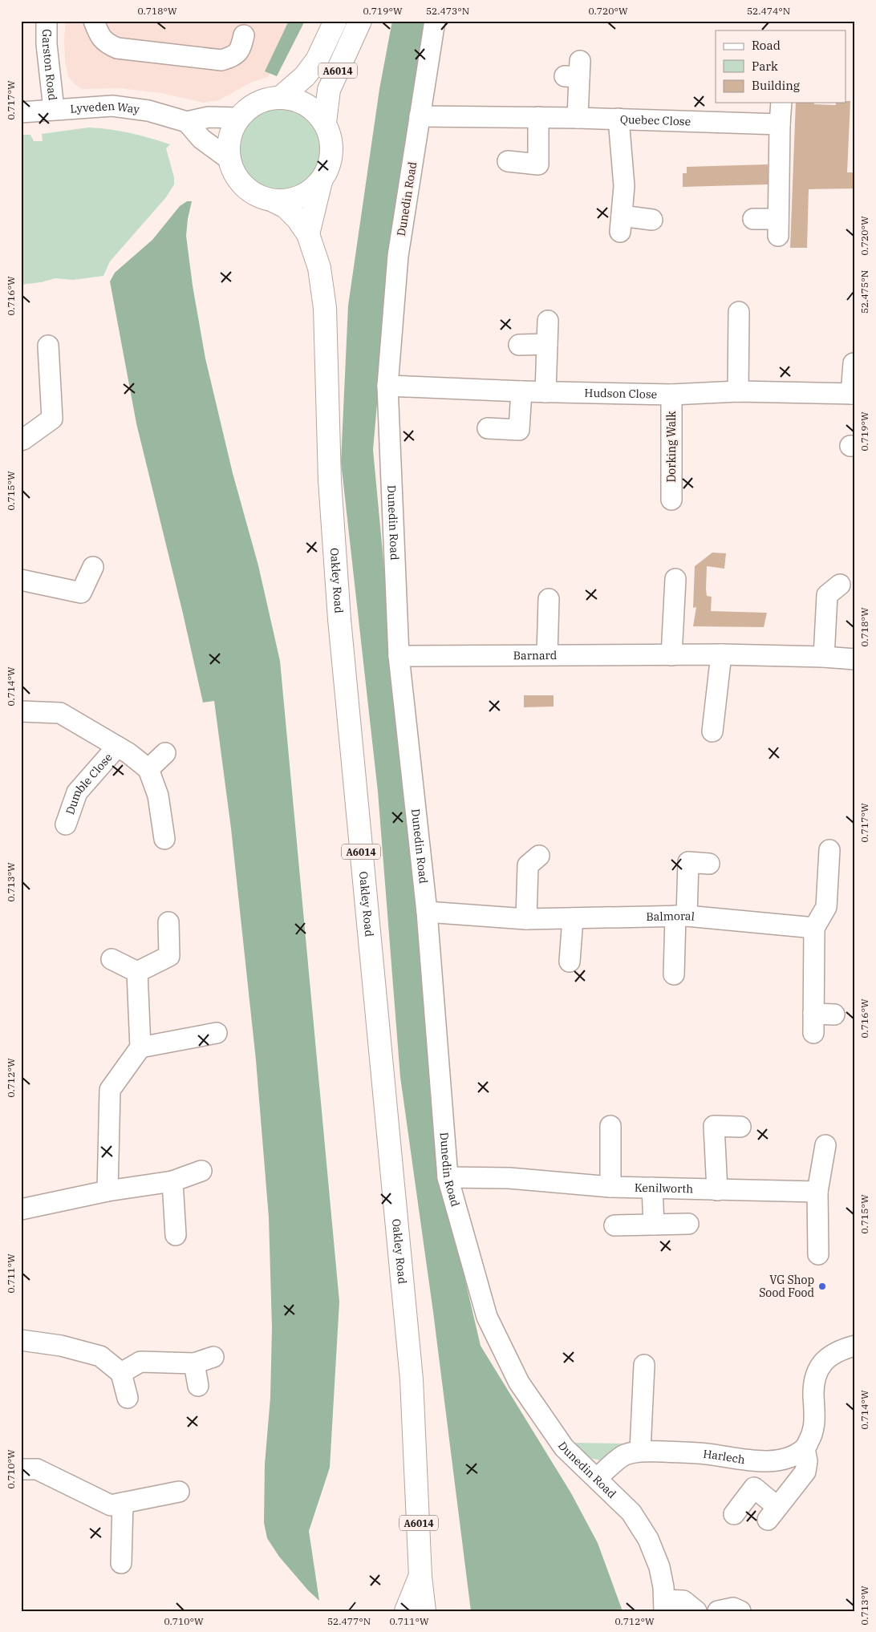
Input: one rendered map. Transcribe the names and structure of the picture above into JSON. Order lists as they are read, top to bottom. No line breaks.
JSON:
{"streets":{"main road":["A6014","Oakley Road"],"street":["Garston Road","Lyveden Way","Quebec Close","Dunedin Road","Hudson Close","Dorking Walk","Barnard","Dumble Close","Balmoral","Kenilworth","Harlech"]},"crossings":[["Garston Road","Lyveden Way"],["A6014","Lyveden Way"],["A6014","Oakley Road"],["Lyveden Way","Oakley Road"],["Quebec Close","Dunedin Road"],["Dunedin Road","Hudson Close"],["Dunedin Road","Barnard"],["Dunedin Road","Balmoral"],["Dunedin Road","Kenilworth"],["Dunedin Road","Harlech"],["Hudson Close","Dorking Walk"]],"places":["VG Shop Sood Food"],"legend":["Road","Park","Building"],"coordinates":["0.718°W","0.719°W","52.473°N","0.720°W","52.474°N","0.717°W","52.475°N","0.716°W","0.715°W","0.714°W","0.713°W","0.712°W","0.711°W","0.710°W","52.477°N"]}
